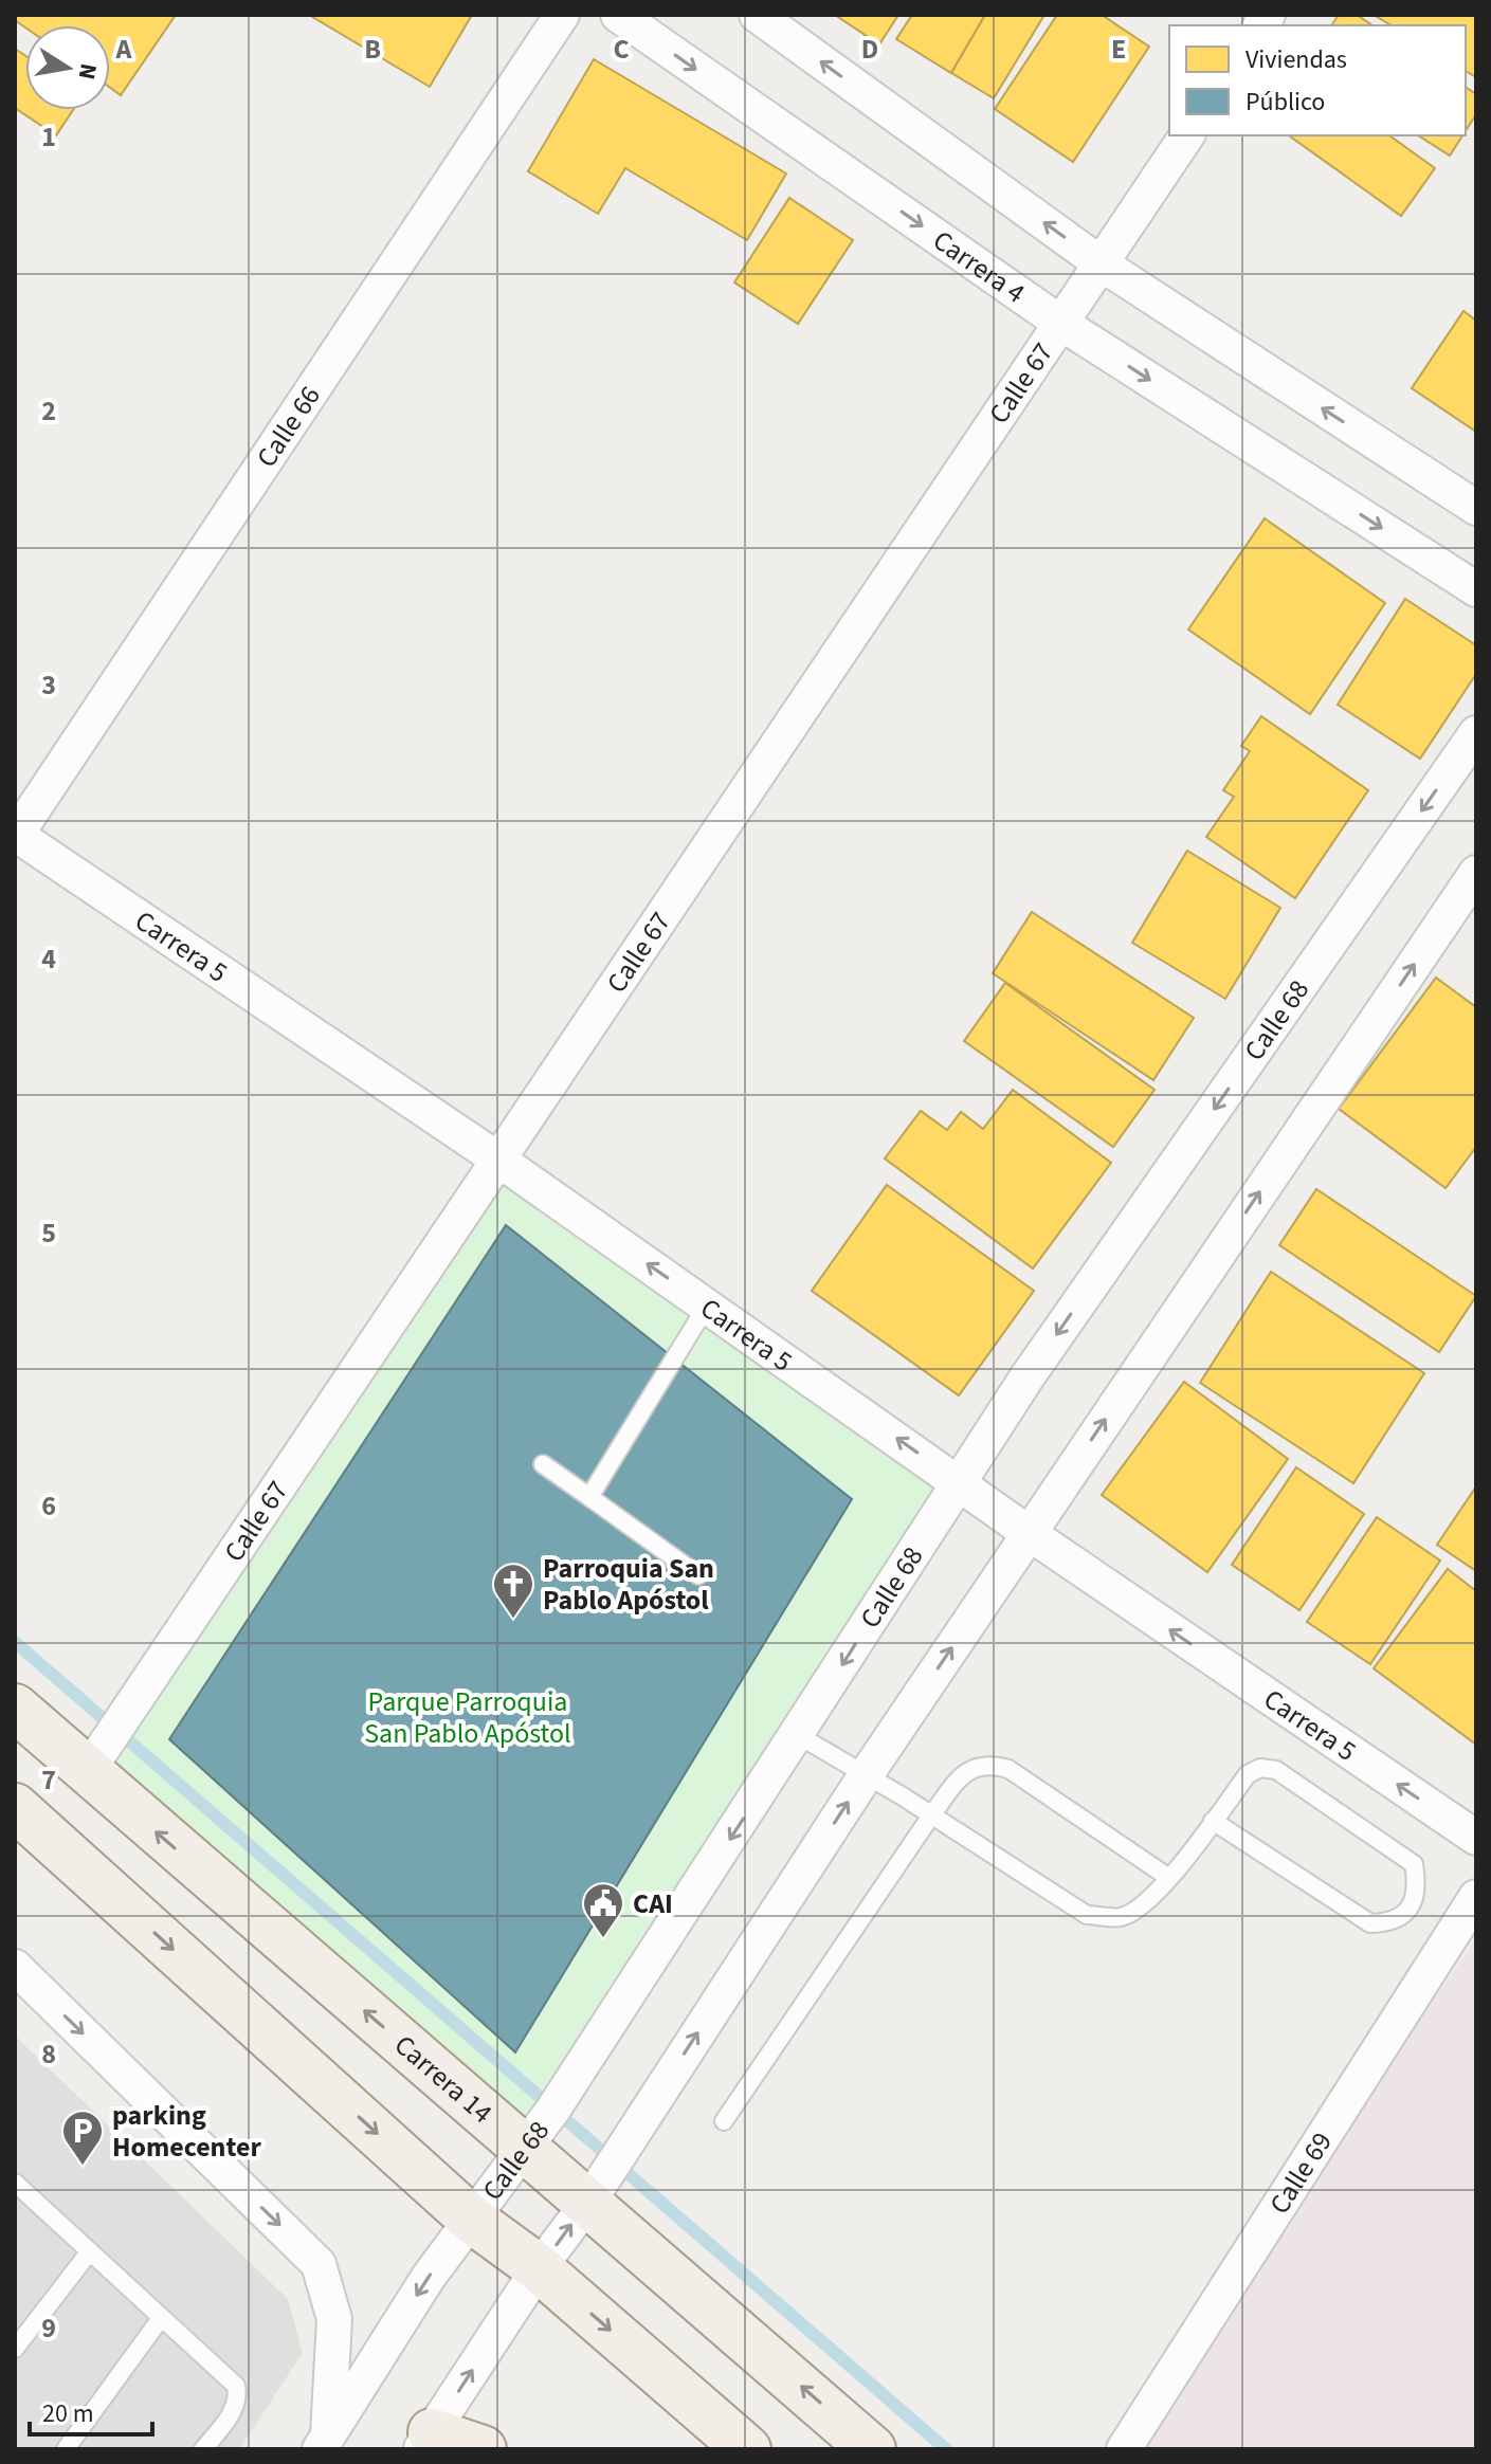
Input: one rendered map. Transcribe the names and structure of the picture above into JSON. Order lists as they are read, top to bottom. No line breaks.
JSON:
{"streets":{"main road":["Carrera 14"],"street":["Carrera 4","Calle 67","Calle 66","Carrera 5","Calle 68","Calle 69"]},"crossings":[["Carrera 4","Calle 67"],["Calle 67","Carrera 5"],["Calle 67","Carrera 14"],["Calle 66","Carrera 5"],["Carrera 5","Calle 68"],["Calle 68","Carrera 14"]],"one_way":["Carrera 5"],"parks":["Parque Parroquia San Pablo Apóstol"],"places":{"church":["Parroquia San Pablo Apóstol"],"public building":["CAI"],"parking":["parking Homecenter"]},"legend":["Viviendas","Público"],"scale_bar":"20 m","north":"right","grid":{"columns":["A","B","C","D","E"],"rows":["1","2","3","4","5","6","7","8","9"]}}
